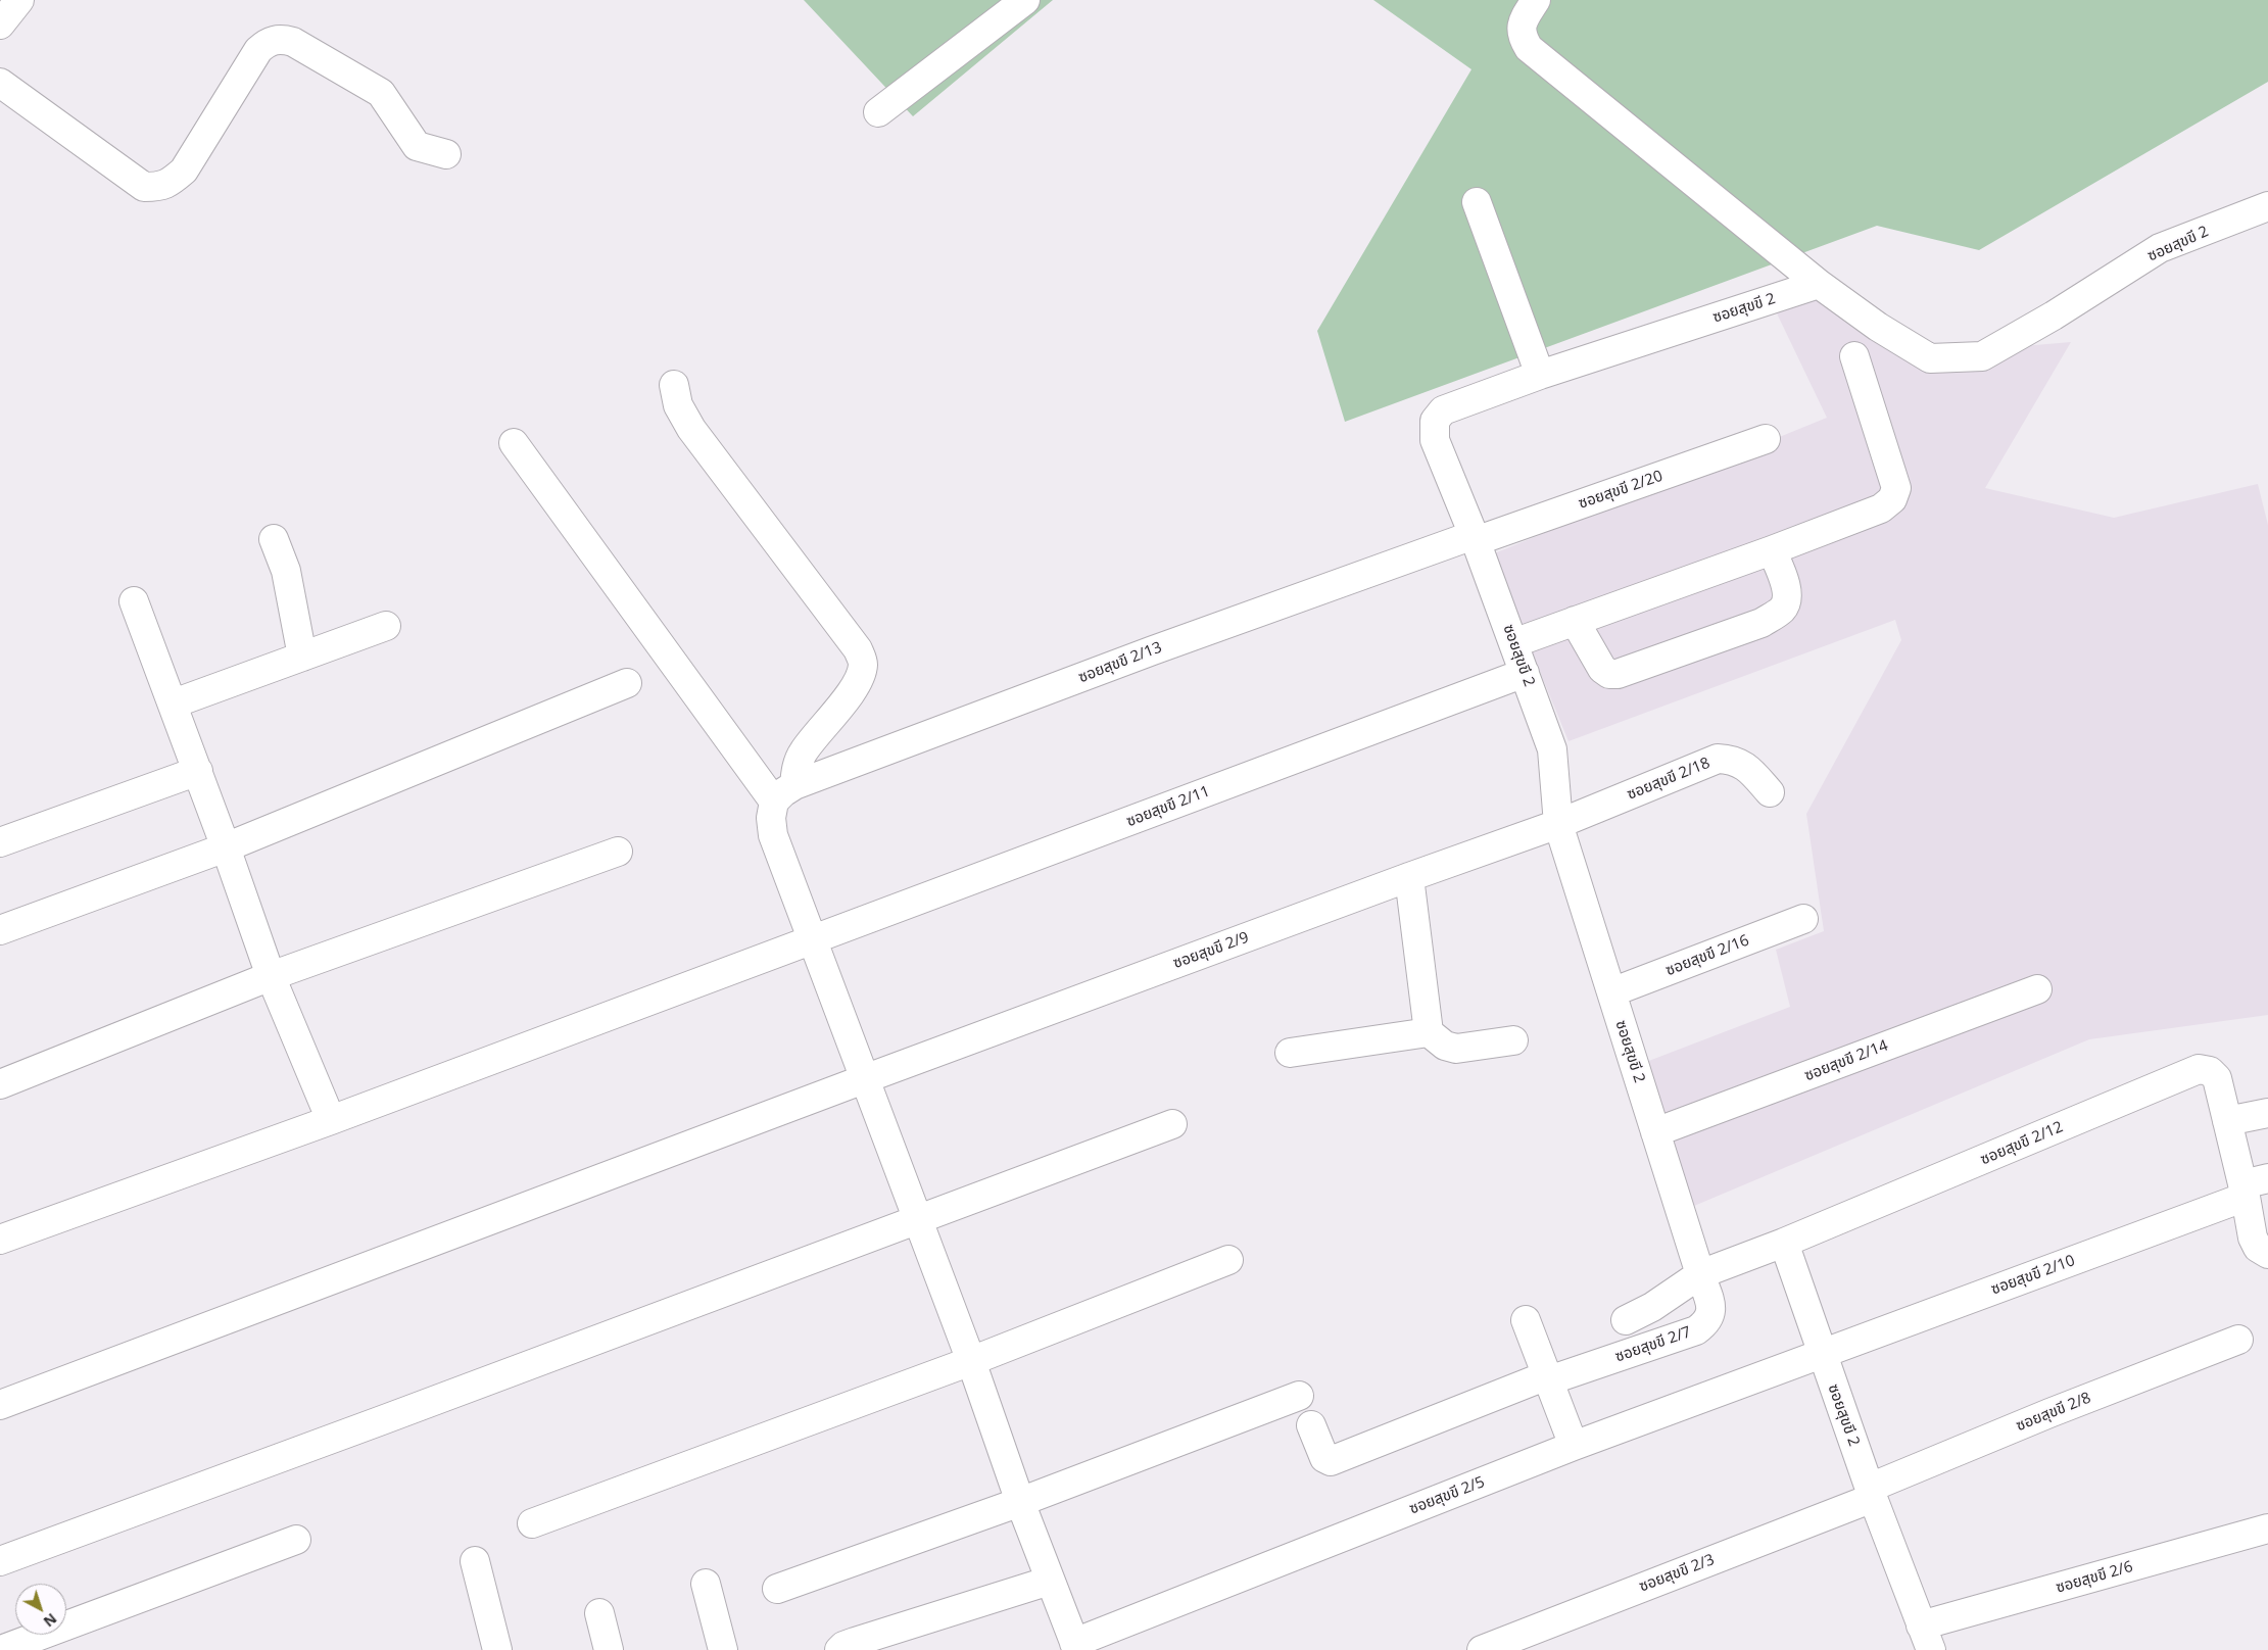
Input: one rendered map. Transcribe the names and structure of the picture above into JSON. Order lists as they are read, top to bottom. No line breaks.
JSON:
{"streets":{"street":["ซอยสุขขี 2","ซอยสุขขี 2/20","ซอยสุขขี 2/13","ซอยสุขขี 2/18","ซอยสุขขี 2/11","ซอยสุขขี 2/9","ซอยสุขขี 2/16","ซอยสุขขี 2/14","ซอยสุขขี 2/12","ซอยสุขขี 2/10","ซอยสุขขี 2/7","ซอยสุขขี 2/8","ซอยสุขขี 2/5","ซอยสุขขี 2/3","ซอยสุขขี 2/6"]},"crossings":[["ซอยสุขขี 2","ซอยสุขขี 2/20"],["ซอยสุขขี 2","ซอยสุขขี 2/13"],["ซอยสุขขี 2","ซอยสุขขี 2/18"],["ซอยสุขขี 2","ซอยสุขขี 2/11"],["ซอยสุขขี 2","ซอยสุขขี 2/9"],["ซอยสุขขี 2","ซอยสุขขี 2/16"],["ซอยสุขขี 2","ซอยสุขขี 2/14"],["ซอยสุขขี 2","ซอยสุขขี 2/12"],["ซอยสุขขี 2","ซอยสุขขี 2/10"],["ซอยสุขขี 2","ซอยสุขขี 2/7"],["ซอยสุขขี 2","ซอยสุขขี 2/8"],["ซอยสุขขี 2","ซอยสุขขี 2/5"],["ซอยสุขขี 2","ซอยสุขขี 2/3"],["ซอยสุขขี 2","ซอยสุขขี 2/6"],["ซอยสุขขี 2/20","ซอยสุขขี 2/13"],["ซอยสุขขี 2/18","ซอยสุขขี 2/9"],["ซอยสุขขี 2/12","ซอยสุขขี 2/10"],["ซอยสุขขี 2/10","ซอยสุขขี 2/5"],["ซอยสุขขี 2/8","ซอยสุขขี 2/3"]],"north":"bottom right"}
